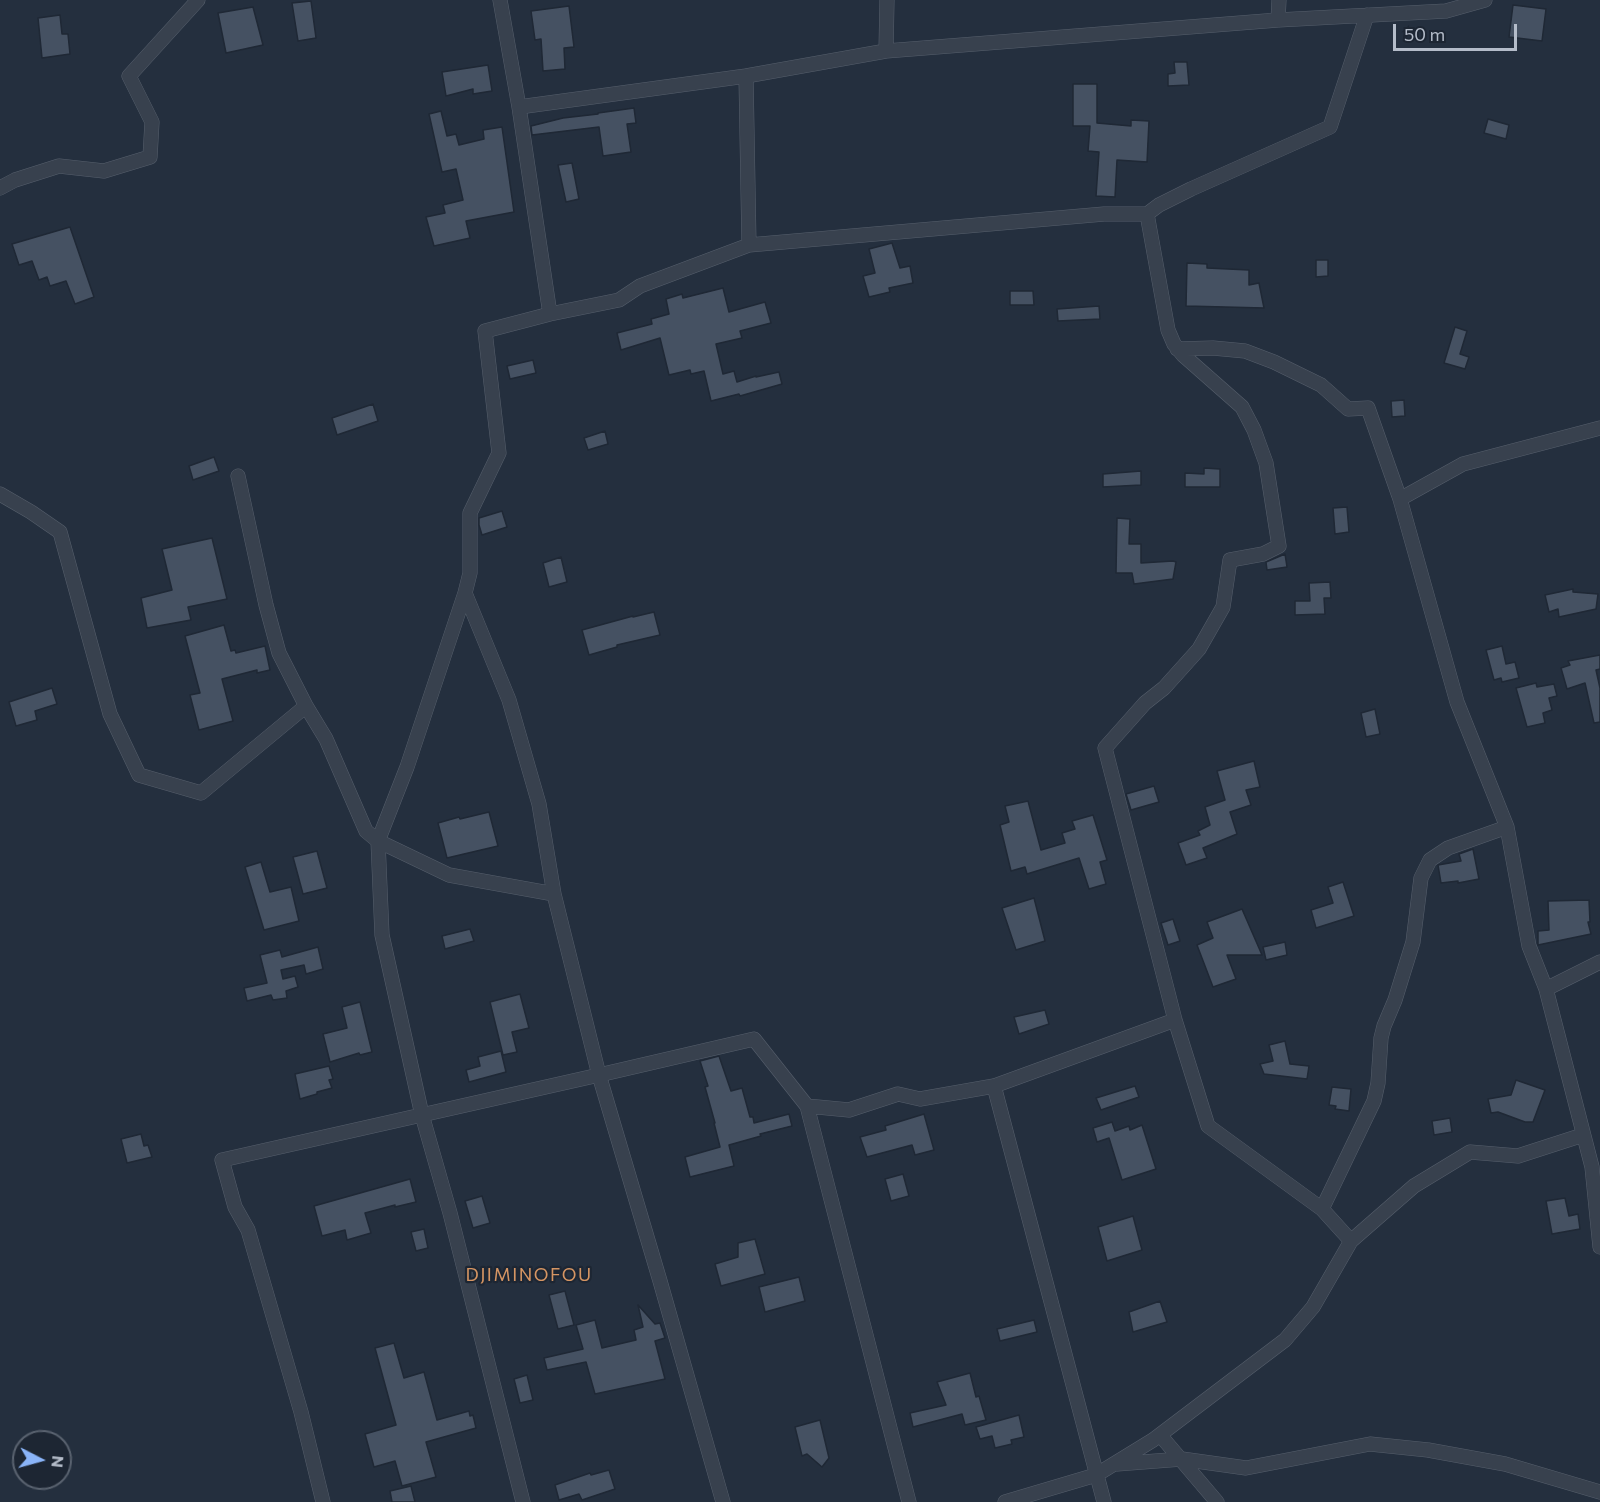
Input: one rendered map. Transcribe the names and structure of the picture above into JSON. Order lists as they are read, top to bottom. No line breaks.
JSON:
{"districts":["DJIMINOFOU"],"scale_bar":"50 m","north":"right"}
